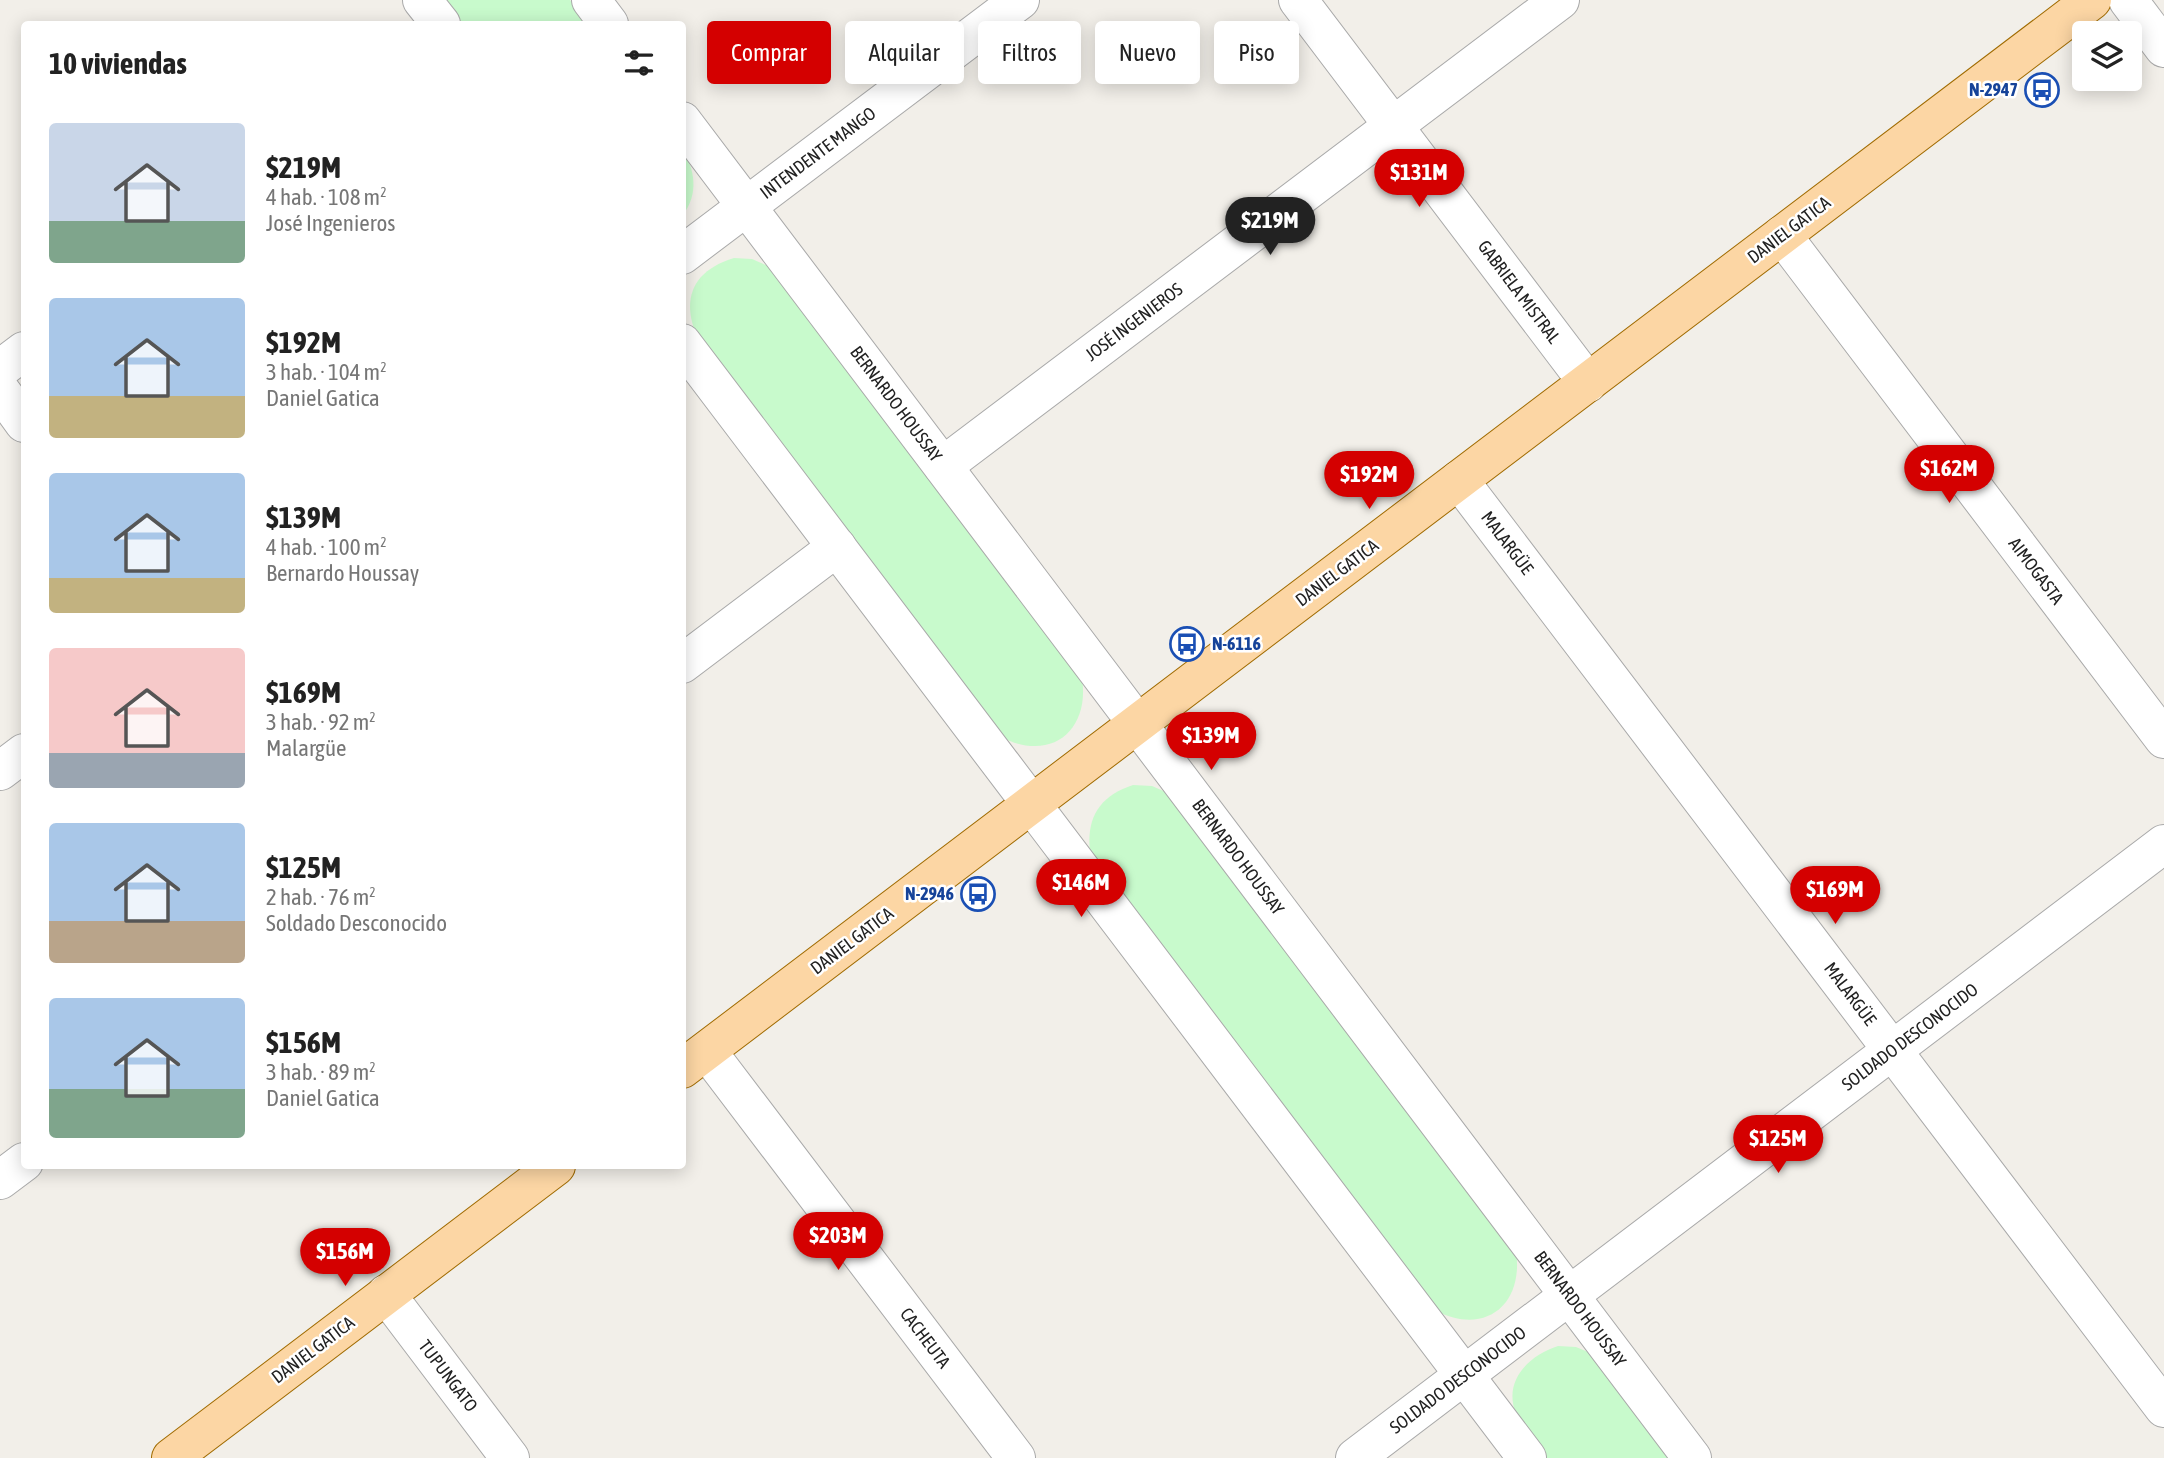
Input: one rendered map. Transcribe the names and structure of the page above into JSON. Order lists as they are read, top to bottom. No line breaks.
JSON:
{"streets":{"main road":["DANIEL GATICA"],"street":["INTENDENTE MANGO","GABRIELA MISTRAL","JOSÉ INGENIEROS","BERNARDO HOUSSAY","MALARGÜE","AIMOGASTA","SOLDADO DESCONOCIDO","CACHEUTA","TUPUNGATO"]},"crossings":[["INTENDENTE MANGO","BERNARDO HOUSSAY"],["DANIEL GATICA","GABRIELA MISTRAL"],["DANIEL GATICA","BERNARDO HOUSSAY"],["DANIEL GATICA","MALARGÜE"],["DANIEL GATICA","AIMOGASTA"],["DANIEL GATICA","CACHEUTA"],["DANIEL GATICA","TUPUNGATO"],["GABRIELA MISTRAL","JOSÉ INGENIEROS"],["JOSÉ INGENIEROS","BERNARDO HOUSSAY"],["BERNARDO HOUSSAY","SOLDADO DESCONOCIDO"],["MALARGÜE","SOLDADO DESCONOCIDO"]],"places":{"bus stop":["N-2947","N-6116","N-2946"]},"page":{"chip":["Comprar","Alquilar","Filtros","Nuevo","Piso"],"heading":"10 viviendas","list":[{"name":"$219M","note":"4 hab. · 108 m² · José Ingenieros"},{"name":"$192M","note":"3 hab. · 104 m² · Daniel Gatica"},{"name":"$139M","note":"4 hab. · 100 m² · Bernardo Houssay"},{"name":"$169M","note":"3 hab. · 92 m² · Malargüe"},{"name":"$125M","note":"2 hab. · 76 m² · Soldado Desconocido"},{"name":"$156M","note":"3 hab. · 89 m² · Daniel Gatica"}],"price":["$131M","$219M","$162M","$192M","$139M","$146M","$169M","$125M","$203M","$156M"]}}
